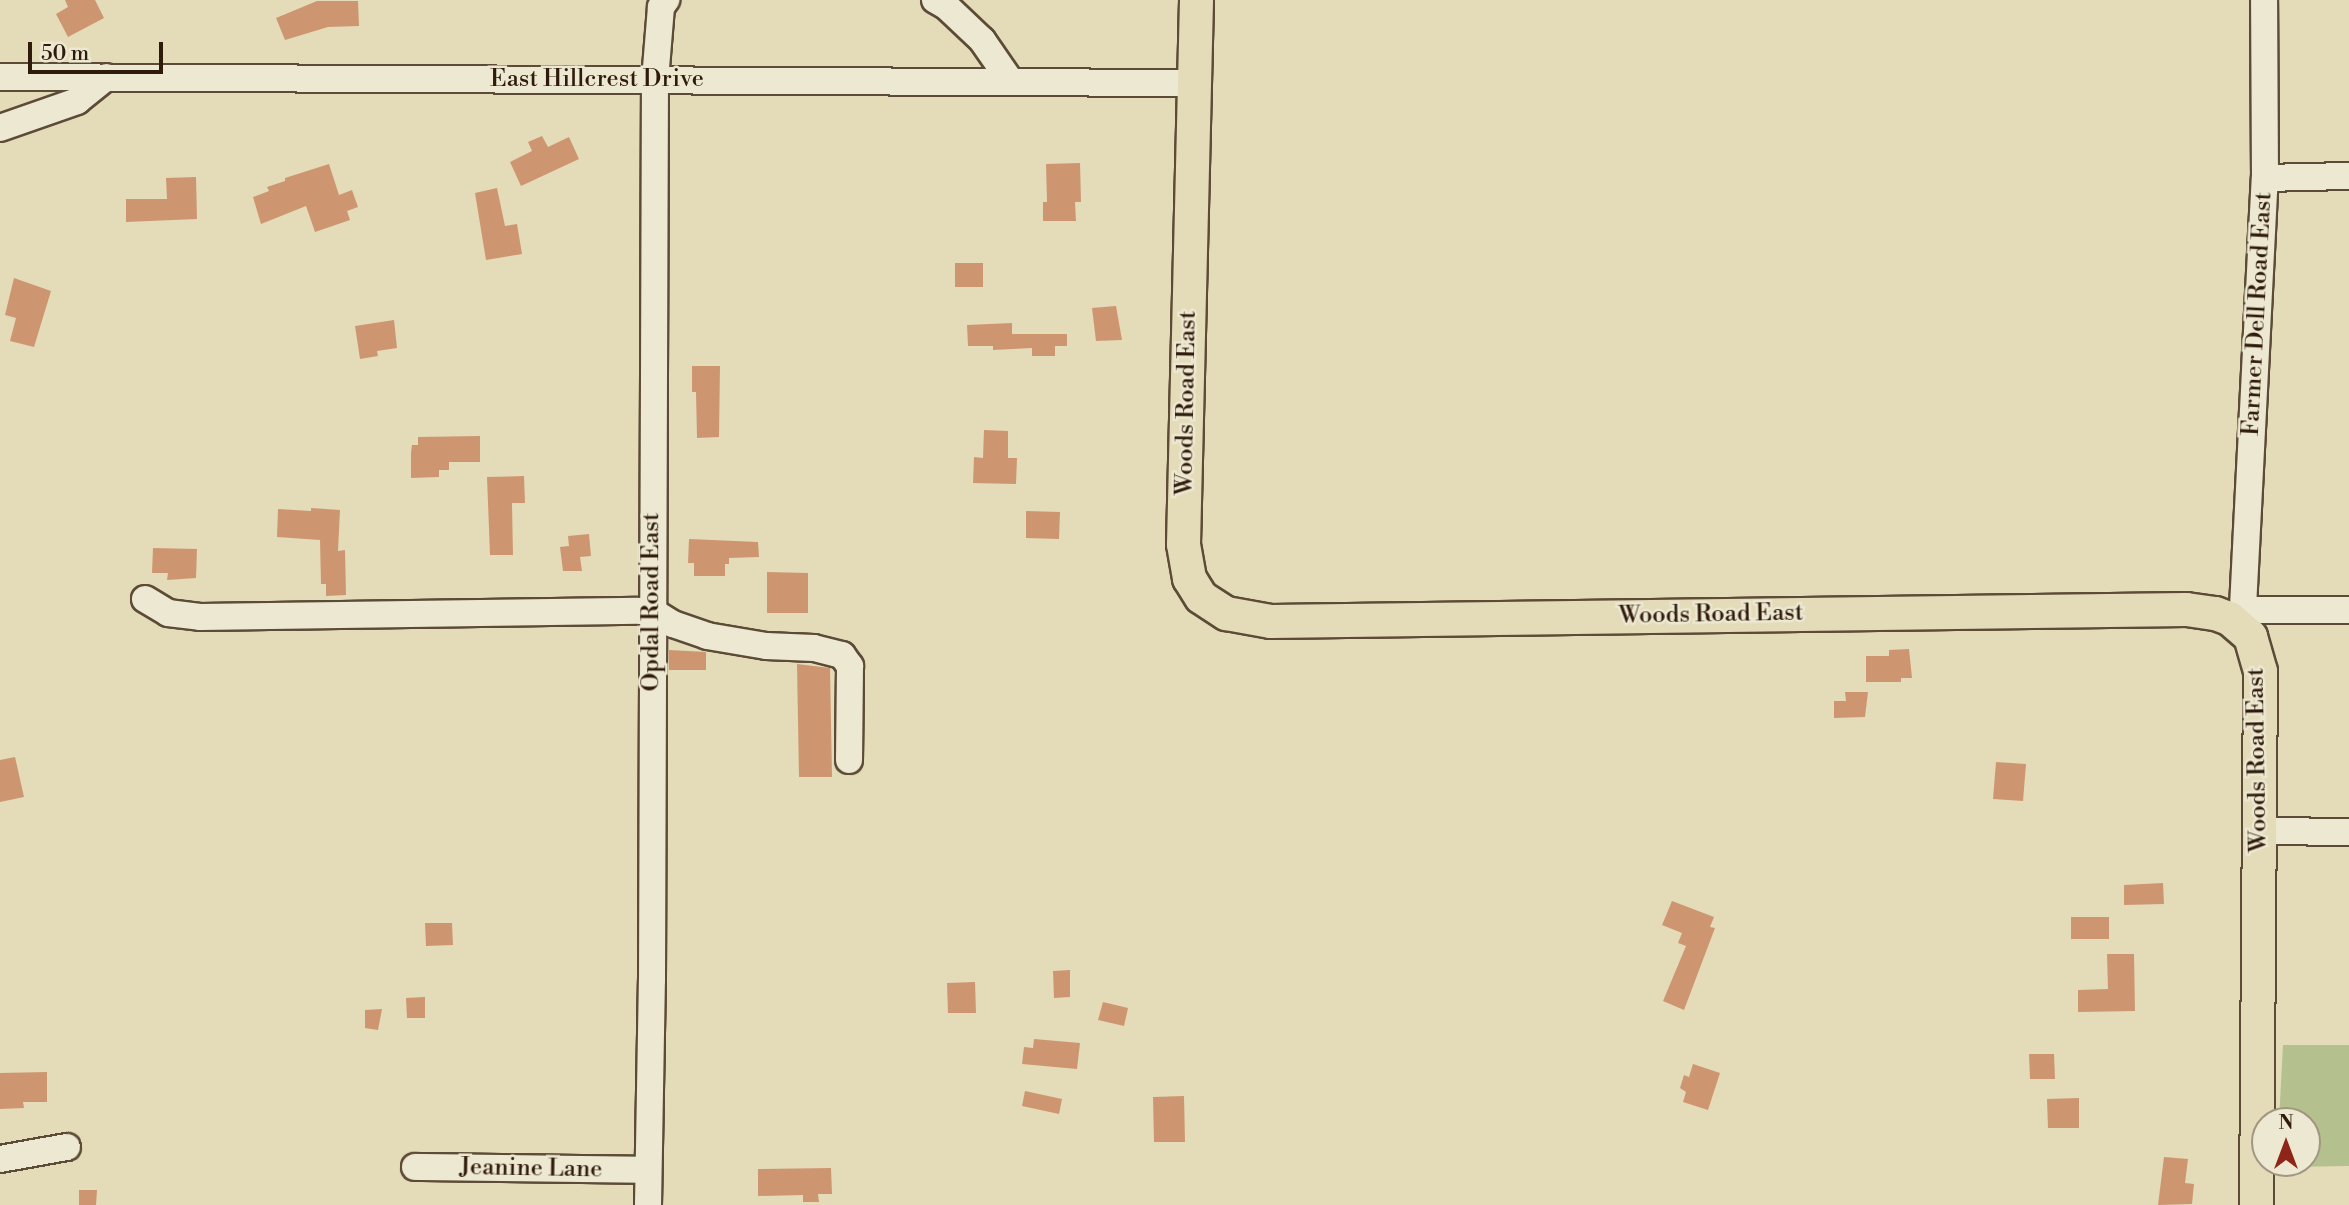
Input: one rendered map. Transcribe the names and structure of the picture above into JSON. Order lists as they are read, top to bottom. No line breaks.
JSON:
{"streets":{"main road":["Woods Road East"],"street":["East Hillcrest Drive","Farmer Dell Road East","Opdal Road East","Jeanine Lane"]},"crossings":[["East Hillcrest Drive","Woods Road East"],["East Hillcrest Drive","Opdal Road East"],["Farmer Dell Road East","Woods Road East"],["Opdal Road East","Jeanine Lane"]],"scale_bar":"50 m","north":"top"}
